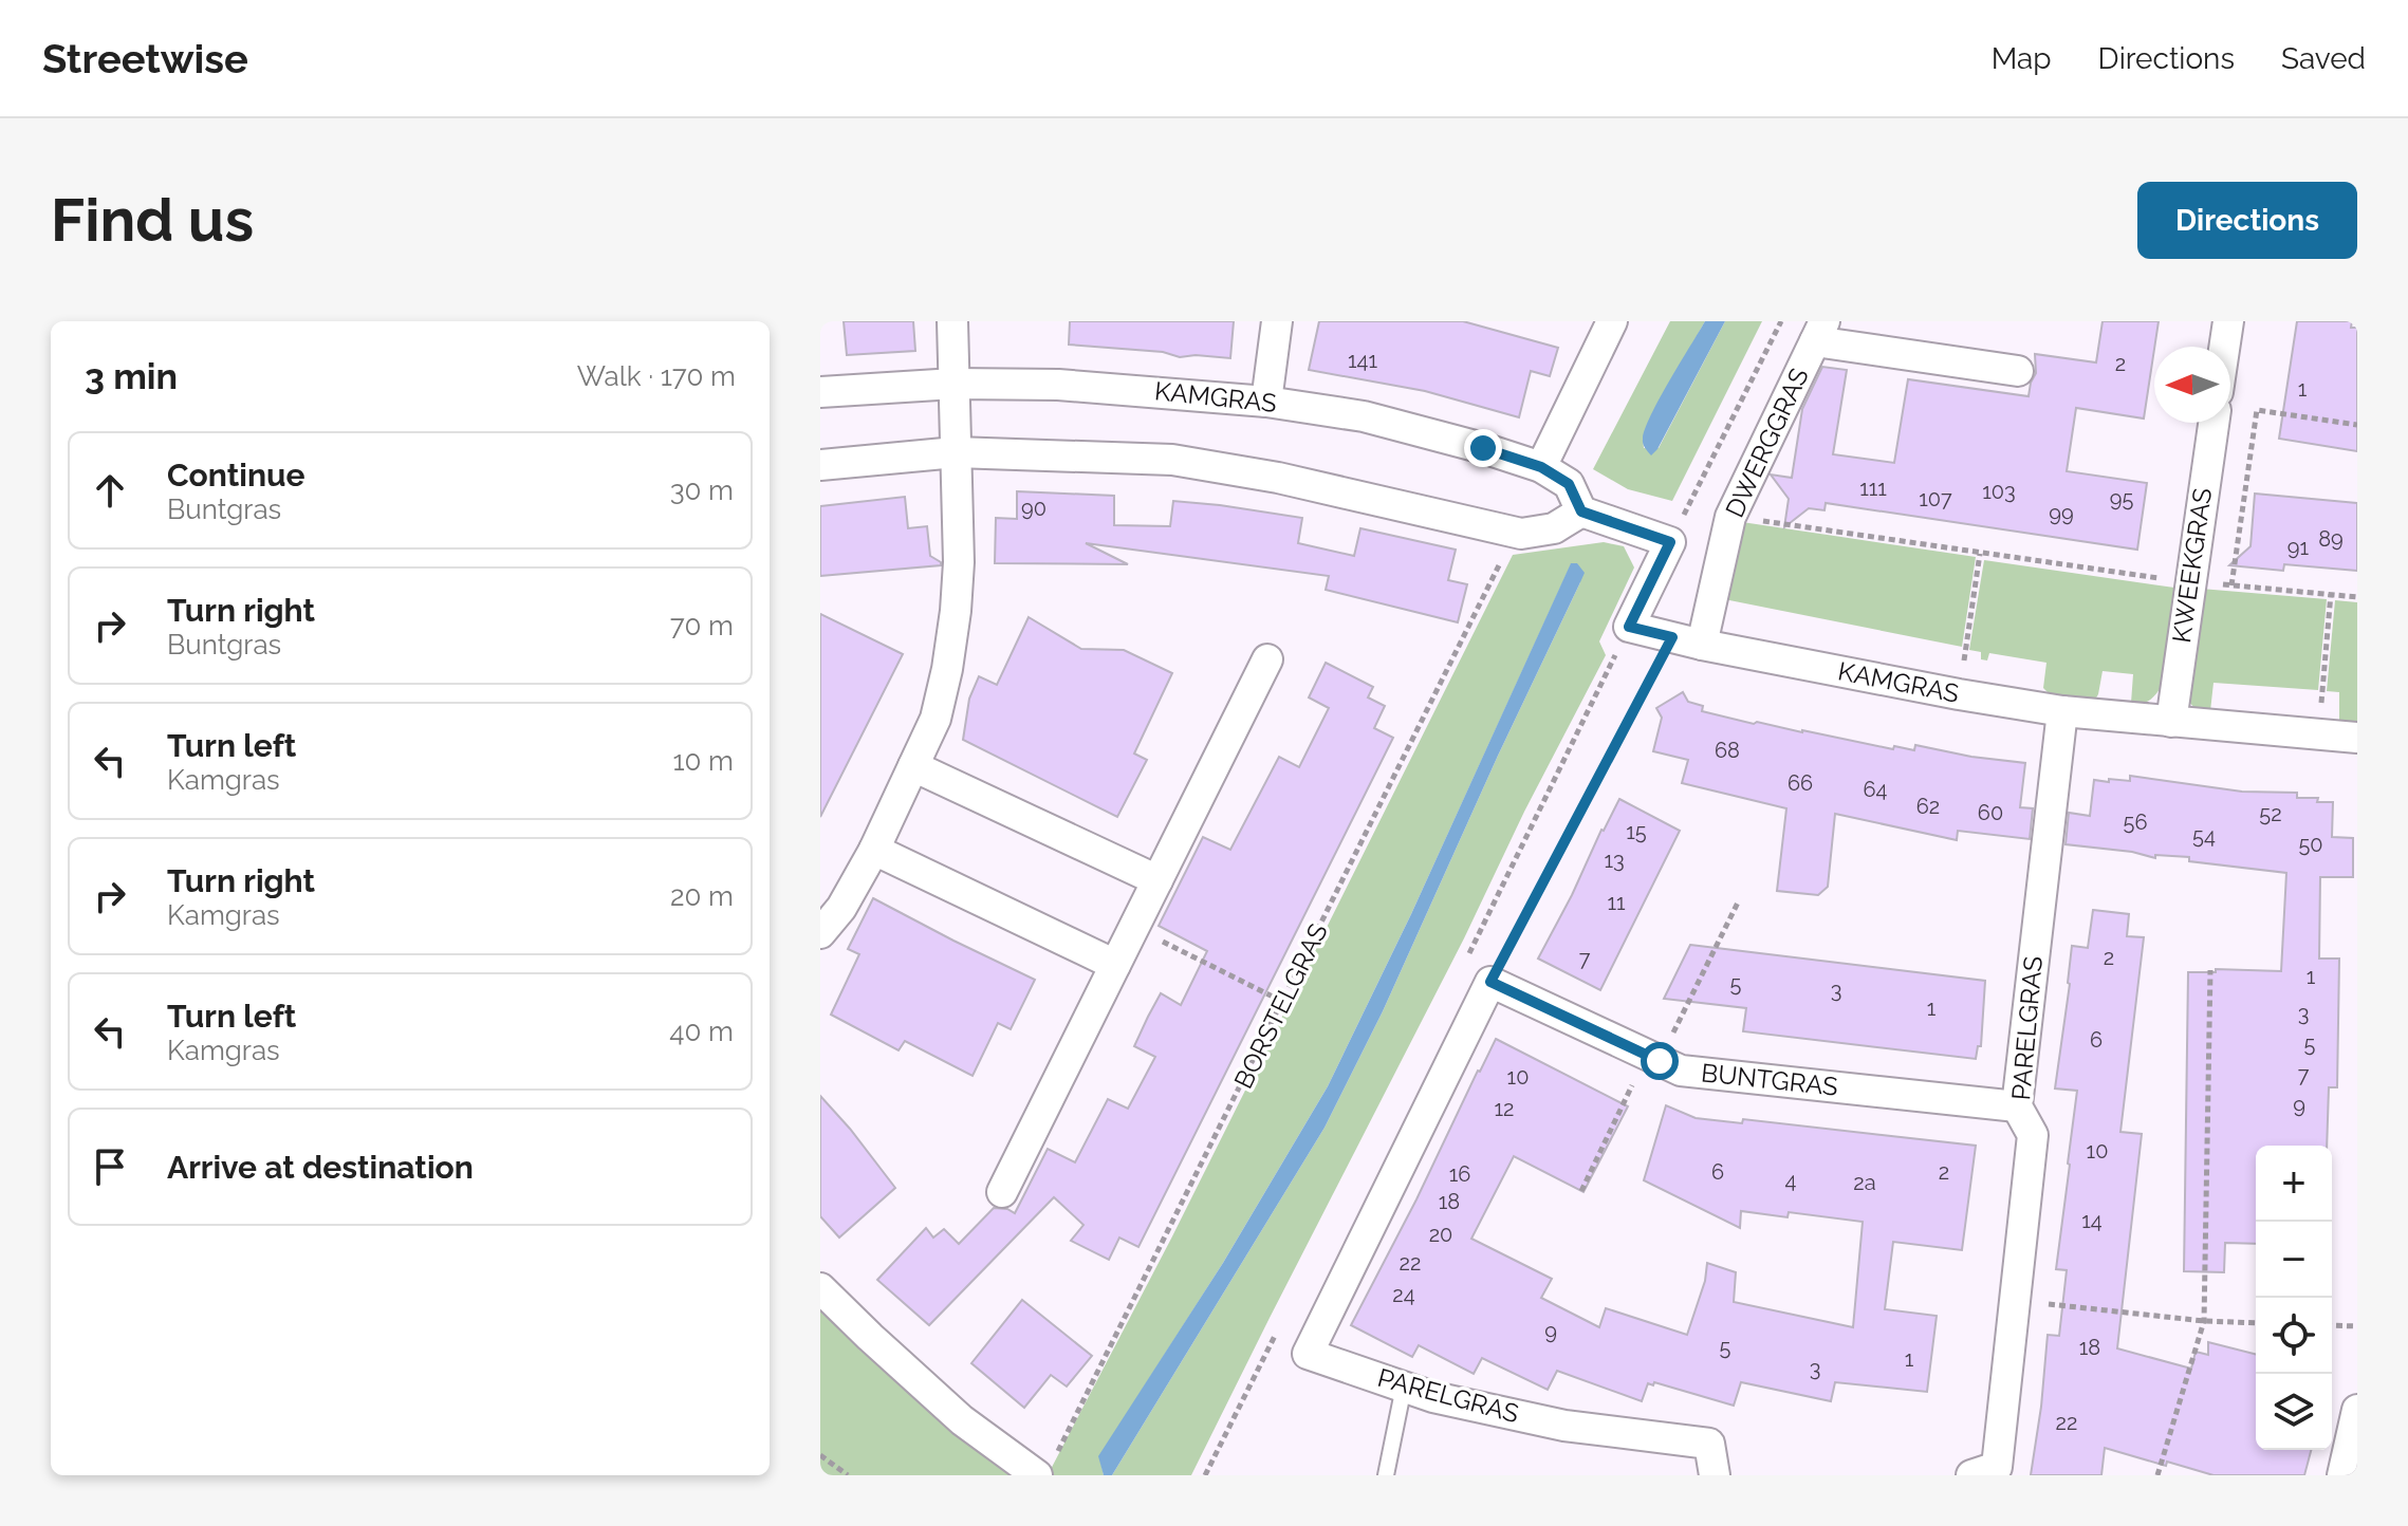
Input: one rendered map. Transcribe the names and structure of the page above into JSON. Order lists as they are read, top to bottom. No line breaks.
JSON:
{"streets":{"street":["KAMGRAS","DWERGGRAS","KWEEKGRAS","PARELGRAS","BUNTGRAS"],"path":["BORSTELGRAS"]},"crossings":[["KAMGRAS","DWERGGRAS"],["KAMGRAS","KWEEKGRAS"],["KAMGRAS","PARELGRAS"],["PARELGRAS","BUNTGRAS"]],"house_numbers":["141","2","1","111","103","107","95","90","99","89","91","68","66","64","62","60","52","56","15","54","50","13","11","2","7","1","5","3","1","3","6","5","7","10","9","12","10","6","2","16","4","2a","18","14","20","22","24","9","5","18","1","3","22"],"north":"left","page":{"header":"Streetwise","nav":["Map","Directions","Saved"],"buttons":"Directions","title":"Find us","heading":["3 min","Walk · 170 m"],"list":[["Continue","Buntgras","30 m"],["Turn right","Buntgras","70 m"],["Turn left","Kamgras","10 m"],["Turn right","Kamgras","20 m"],["Turn left","Kamgras","40 m"],"Arrive at destination"],"map_buttons":["+","−"]}}
